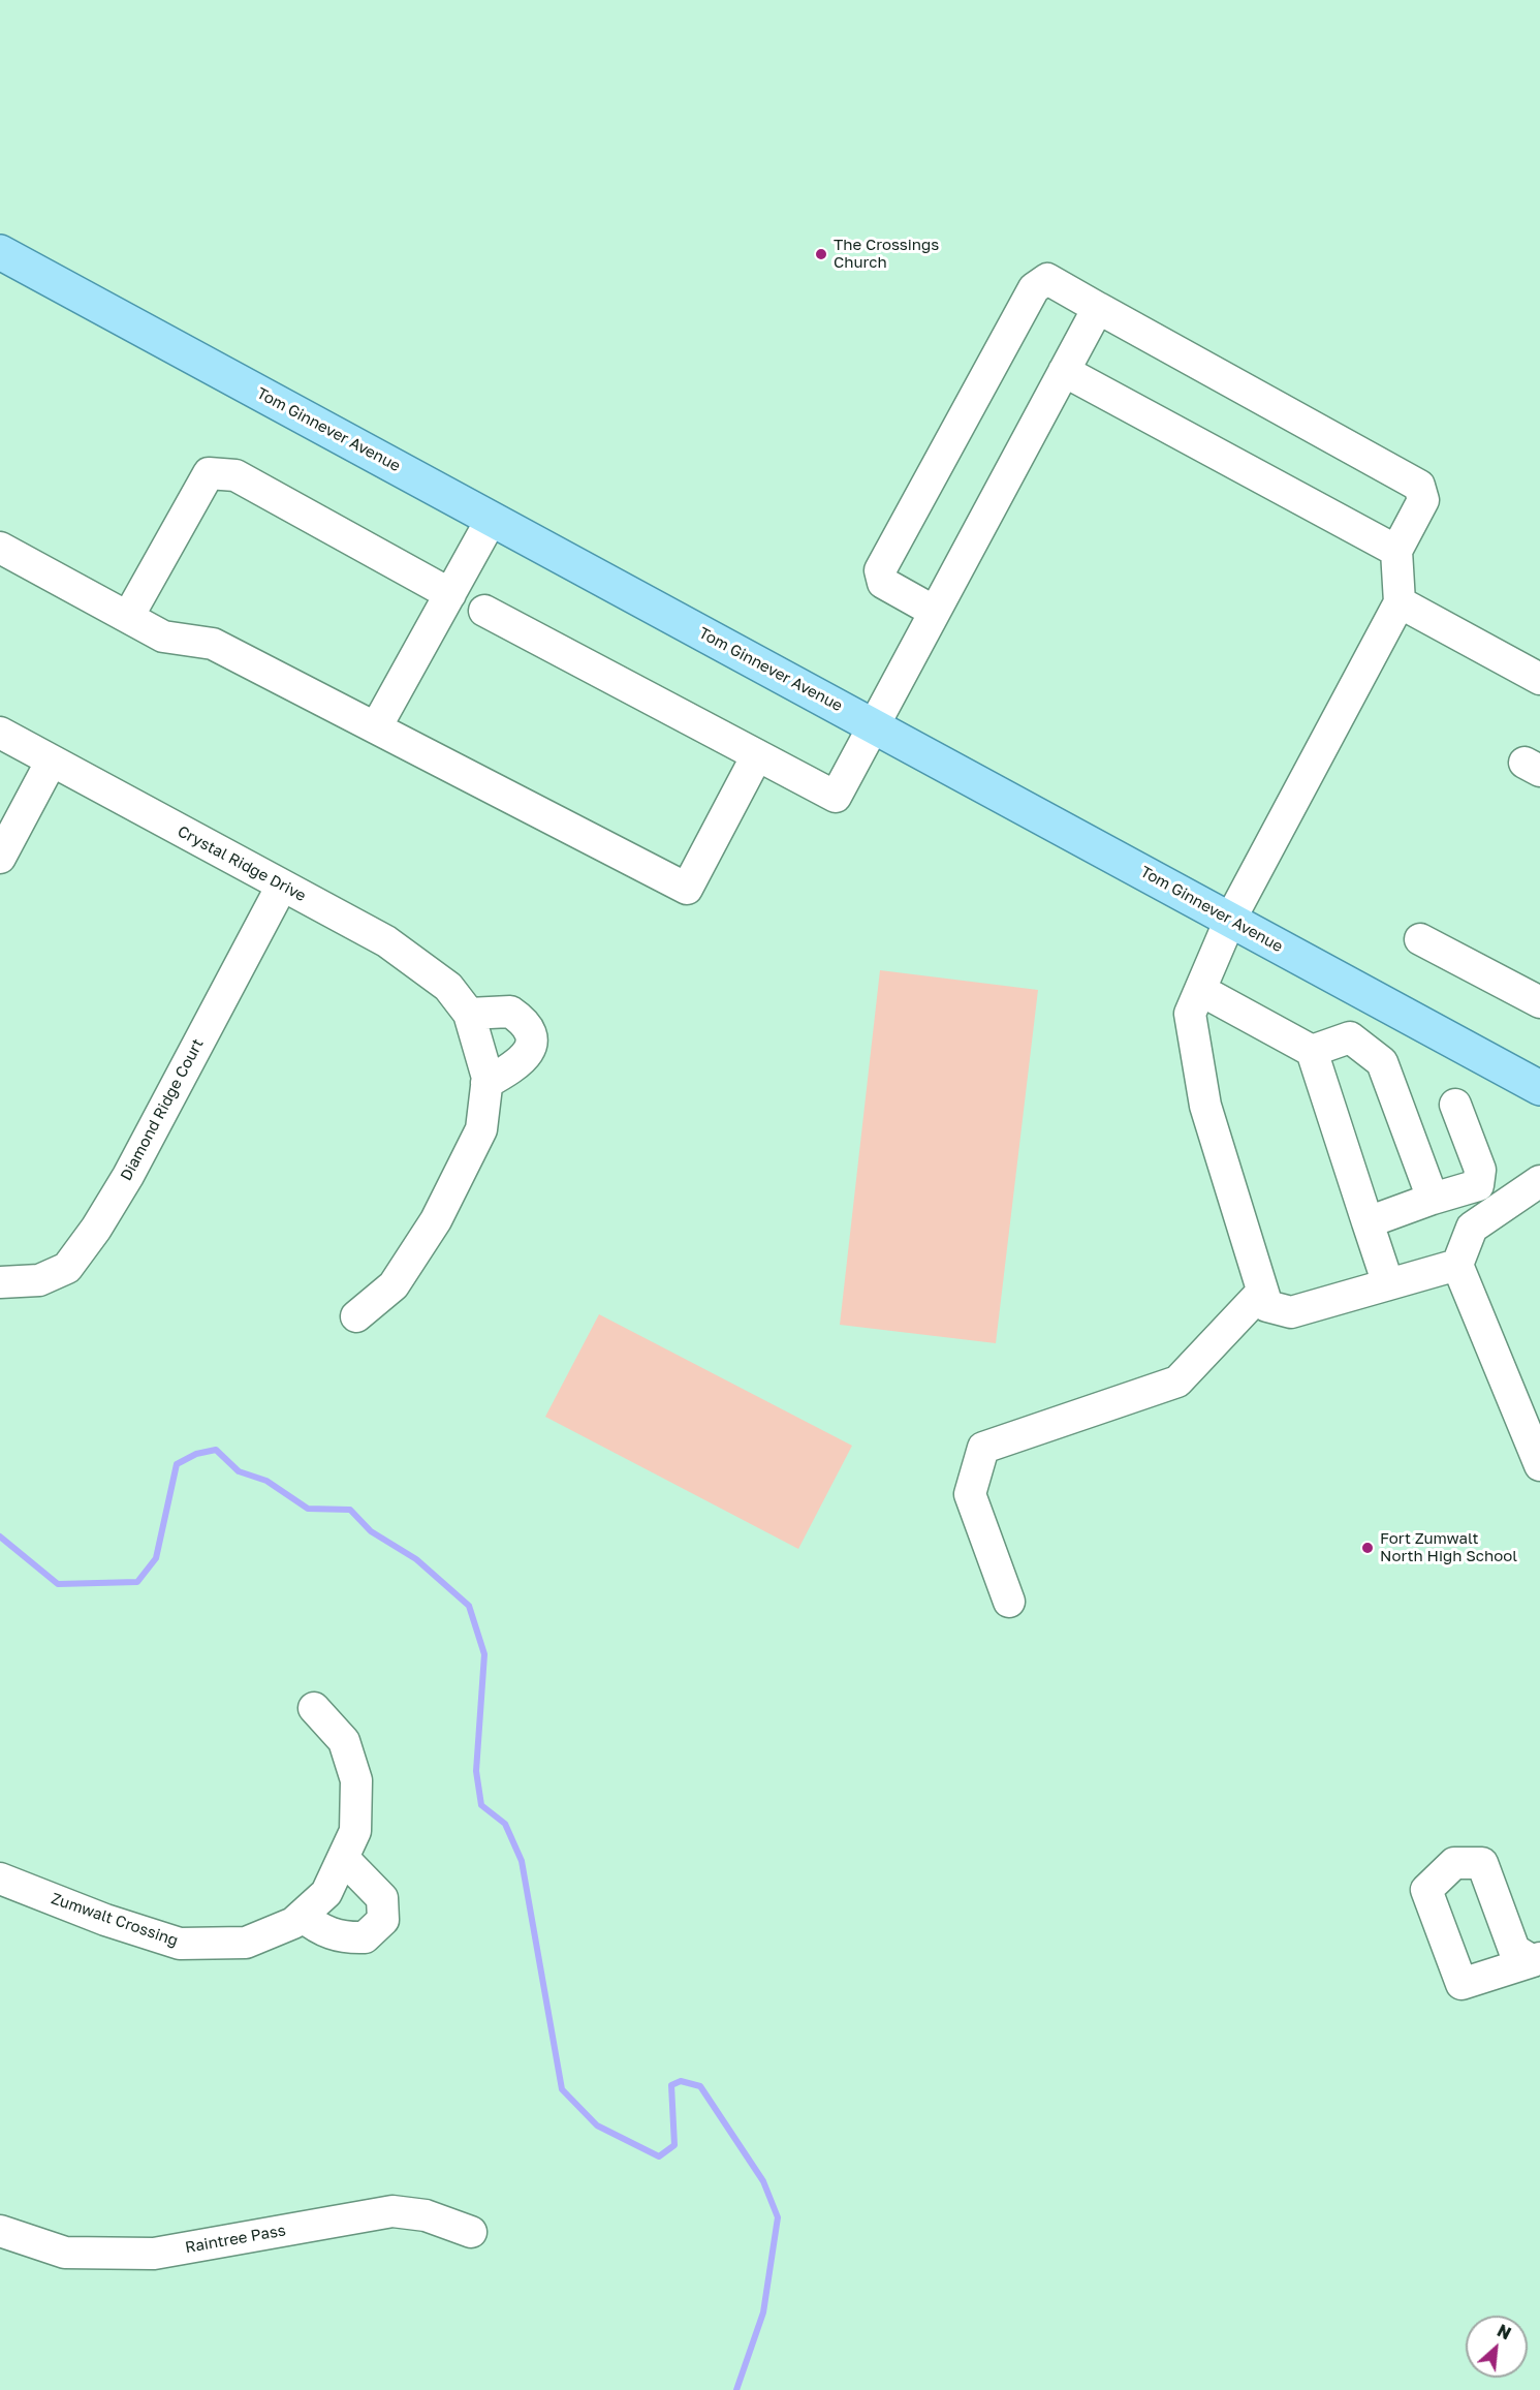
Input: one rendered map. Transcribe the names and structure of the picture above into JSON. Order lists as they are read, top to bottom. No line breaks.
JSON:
{"streets":{"main road":["Tom Ginnever Avenue"],"street":["Crystal Ridge Drive","Diamond Ridge Court","Zumwalt Crossing","Raintree Pass"]},"crossings":[["Crystal Ridge Drive","Diamond Ridge Court"]],"places":["The Crossings Church","Fort Zumwalt North High School"],"north":"top right"}
